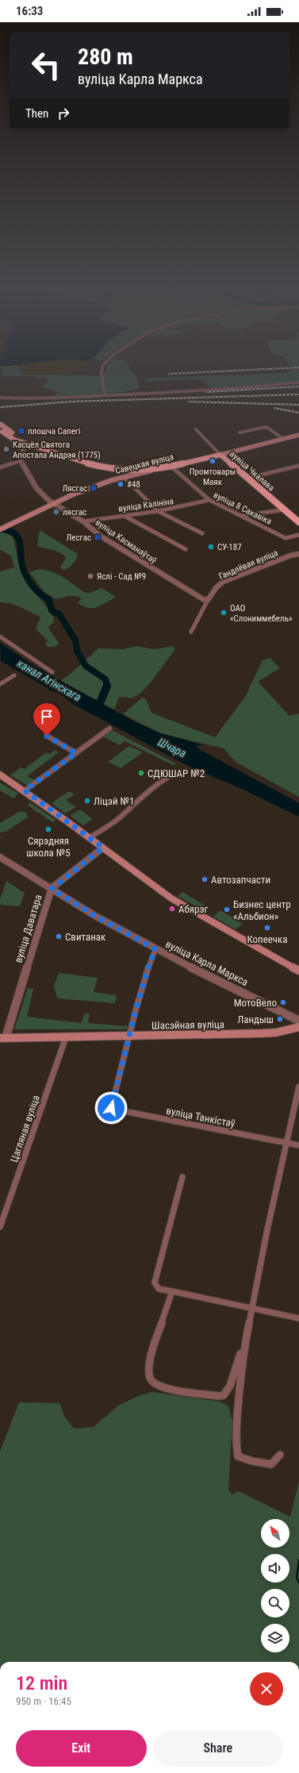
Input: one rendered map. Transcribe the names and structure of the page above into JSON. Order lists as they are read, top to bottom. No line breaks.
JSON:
{"streets":{"highway":["Савецкая вуліца","вуліца Чкалава"],"main road":["Шасэйная вуліца"],"street":["вуліца Калініна","вуліца 8 Сакавіка","вуліца Касманаўтаў","Гандлёвая вуліца","вуліца Даватара","вуліца Карла Маркса","вуліца Танкістаў","Цагляная вуліца"]},"crossings":[["Савецкая вуліца","вуліца Чкалава"],["Савецкая вуліца","вуліца 8 Сакавіка"],["Савецкая вуліца","вуліца Касманаўтаў"],["вуліца Калініна","вуліца 8 Сакавіка"],["вуліца Калініна","вуліца Касманаўтаў"],["вуліца Касманаўтаў","Гандлёвая вуліца"],["вуліца Даватара","вуліца Карла Маркса"],["вуліца Даватара","Шасэйная вуліца"],["Шасэйная вуліца","вуліца Танкістаў"],["Шасэйная вуліца","Цагляная вуліца"]],"water":["канал Агінскага","Шчара"],"places":{"transit":["плошча Сапегі","Лясгас","Лесгас"],"other":["Касцёл Святога Апостала Андрэя (1775)","Промтовары Маяк","#48","лясгас","СУ-187","Яслі - Сад №9","ОАО «Слониммебель»","СДЮШАР №2","Ліцэй №1","Сярэдняя школа №5","Автозапчасти","Абярэг","Бизнес центр «Альбион»","Копеечка","Свитанак","МотоВело","Ландыш"]},"north":"top left","page":{"status":"16:33","turn":["280 m","вуліца Карла Маркса"],"then":"Then","heading":["12 min","950 m · 16:45"],"buttons":["Exit","Share"]}}
